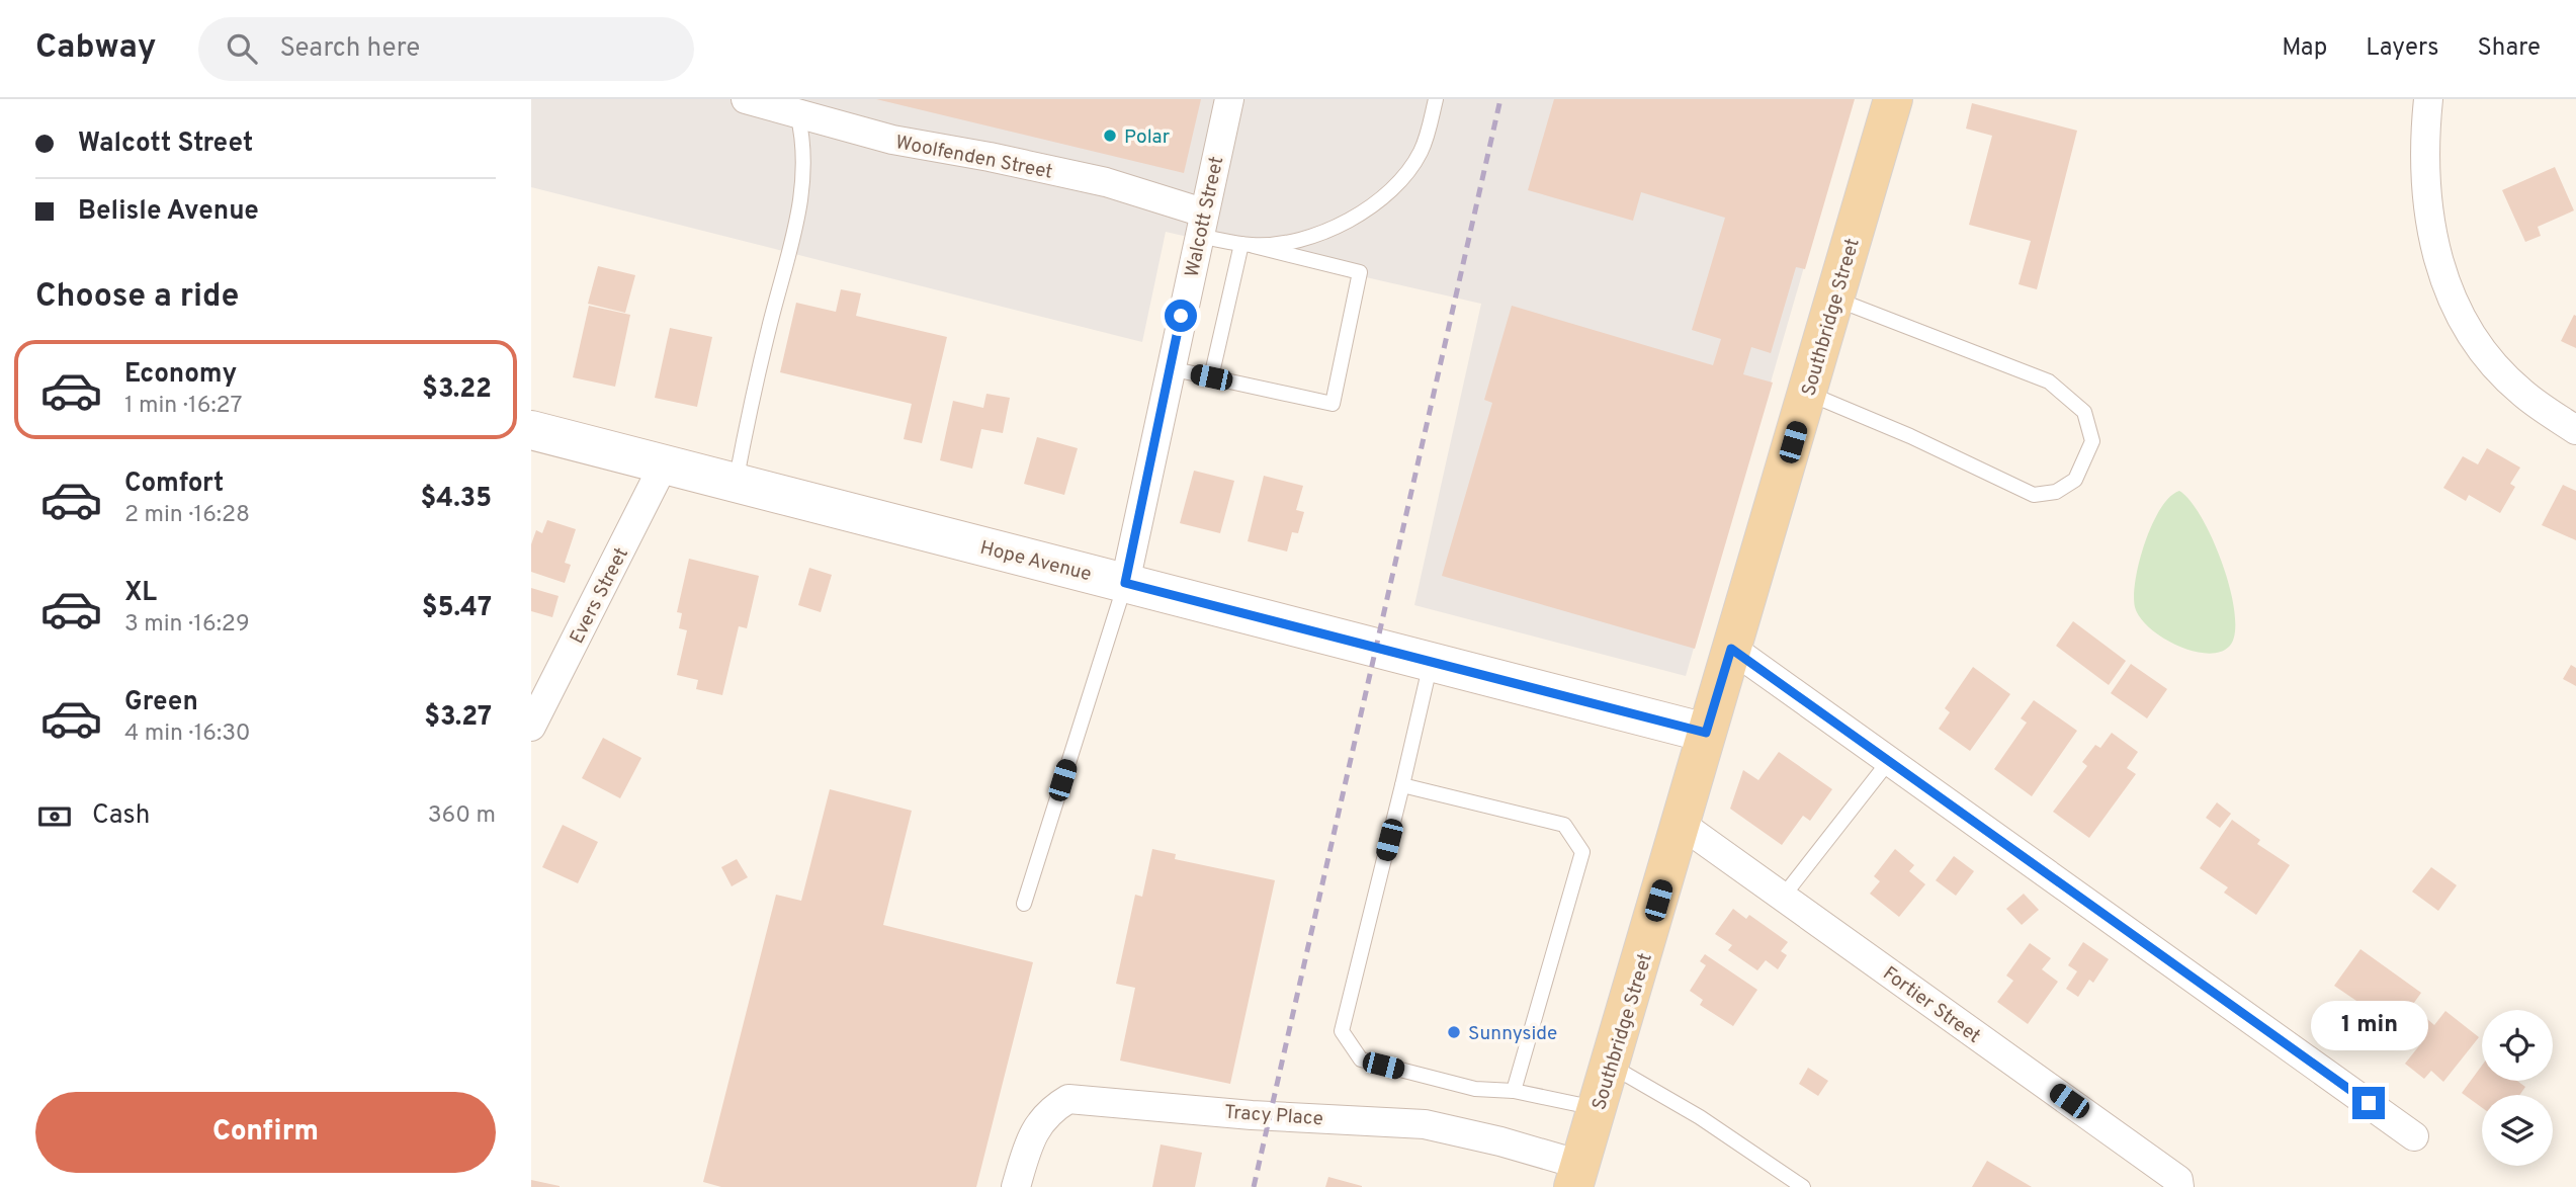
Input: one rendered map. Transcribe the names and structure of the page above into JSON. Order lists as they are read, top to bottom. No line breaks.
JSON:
{"streets":{"main road":["Southbridge Street","Hope Avenue"],"street":["Woolfenden Street","Walcott Street","Evers Street","Fortier Street","Tracy Place"]},"crossings":[["Woolfenden Street","Walcott Street"],["Walcott Street","Hope Avenue"],["Southbridge Street","Hope Avenue"],["Southbridge Street","Fortier Street"],["Southbridge Street","Tracy Place"],["Hope Avenue","Evers Street"]],"places":["Polar","Sunnyside"],"page":{"header":"Cabway","search":"Search here","nav":["Map","Layers","Share"],"banner":["Walcott Street","Belisle Avenue"],"heading":"Choose a ride","list":[{"name":"Economy","note":"1 min · 16:27","value":"$3.22"},{"name":"Comfort","note":"2 min · 16:28","value":"$4.35"},{"name":"XL","note":"3 min · 16:29","value":"$5.47"},{"name":"Green","note":"4 min · 16:30","value":"$3.27"}],"pay":["Cash","360 m"],"bubble":"1 min","buttons":"Confirm"}}
